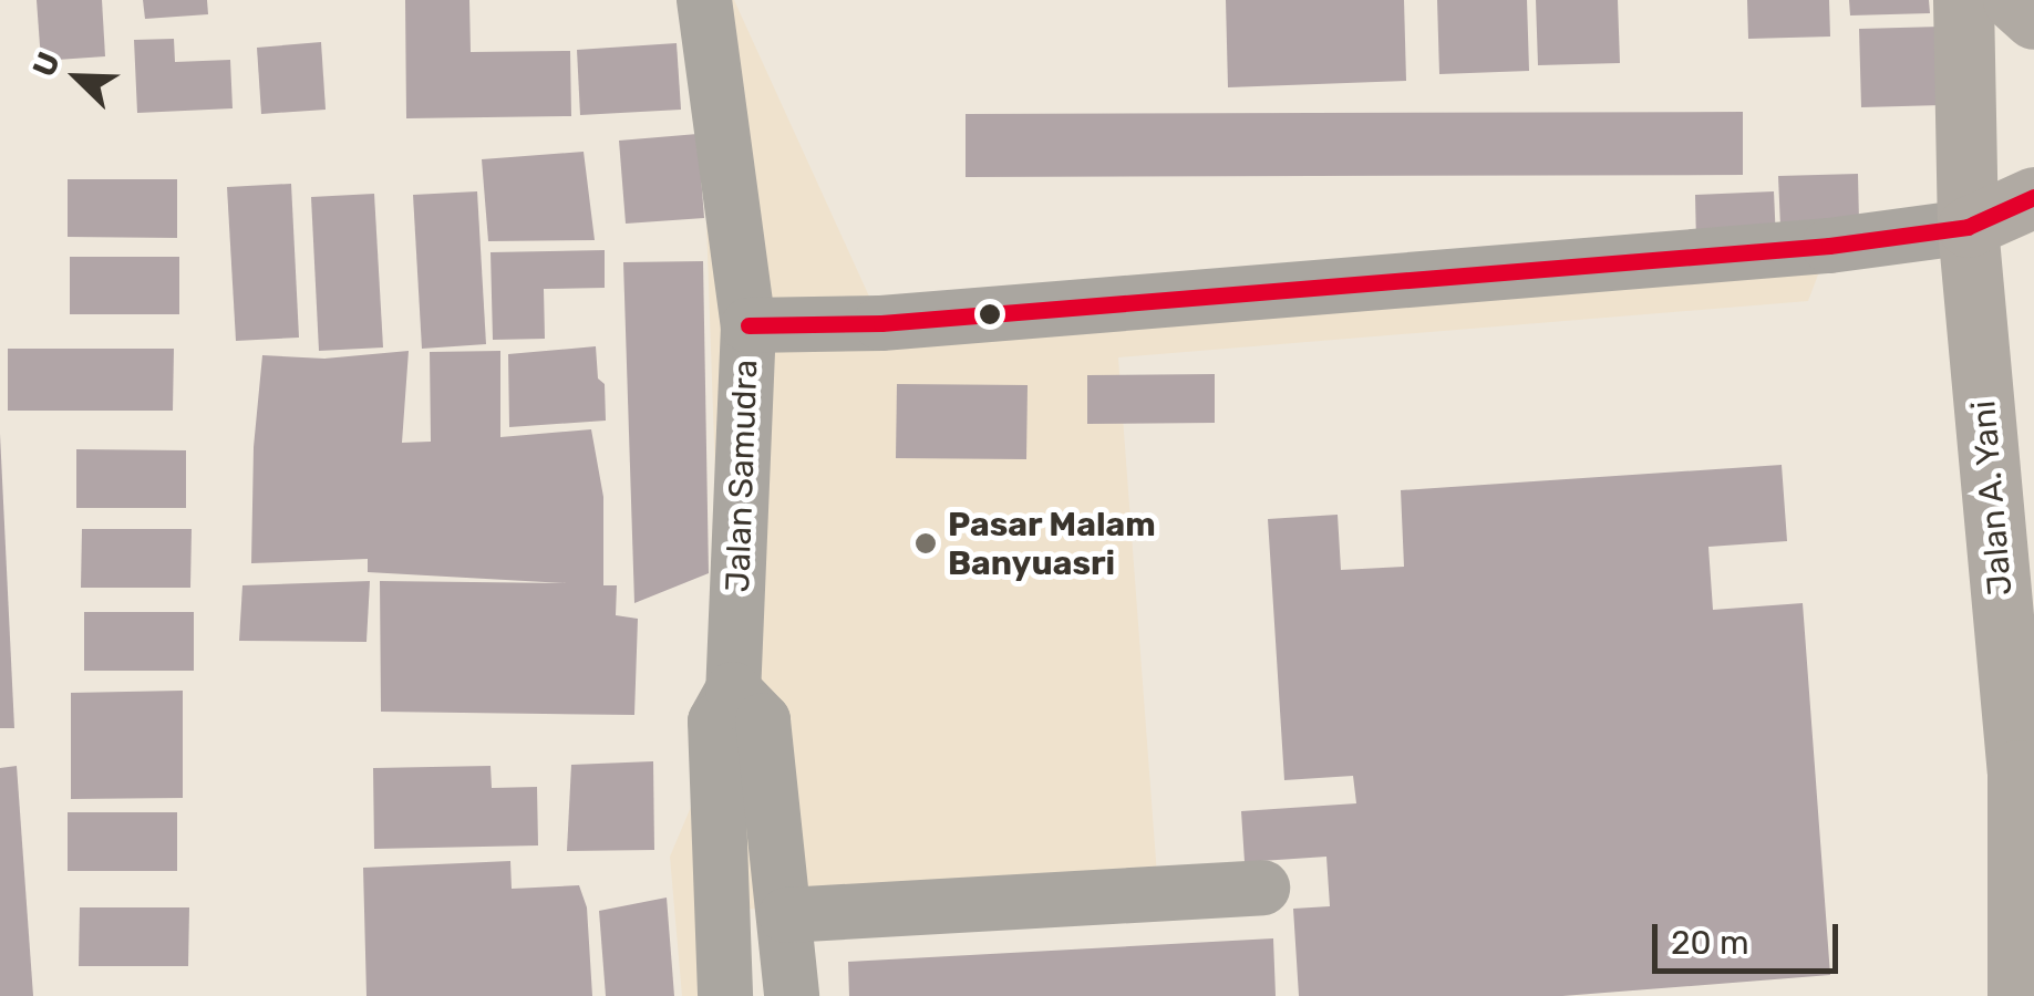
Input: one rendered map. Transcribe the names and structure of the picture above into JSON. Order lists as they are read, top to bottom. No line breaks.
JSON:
{"streets":{"highway":["Jalan A. Yani"],"street":["Jalan Samudra"]},"places":["Pasar Malam Banyuasri"],"scale_bar":"20 m","north":"top left"}
